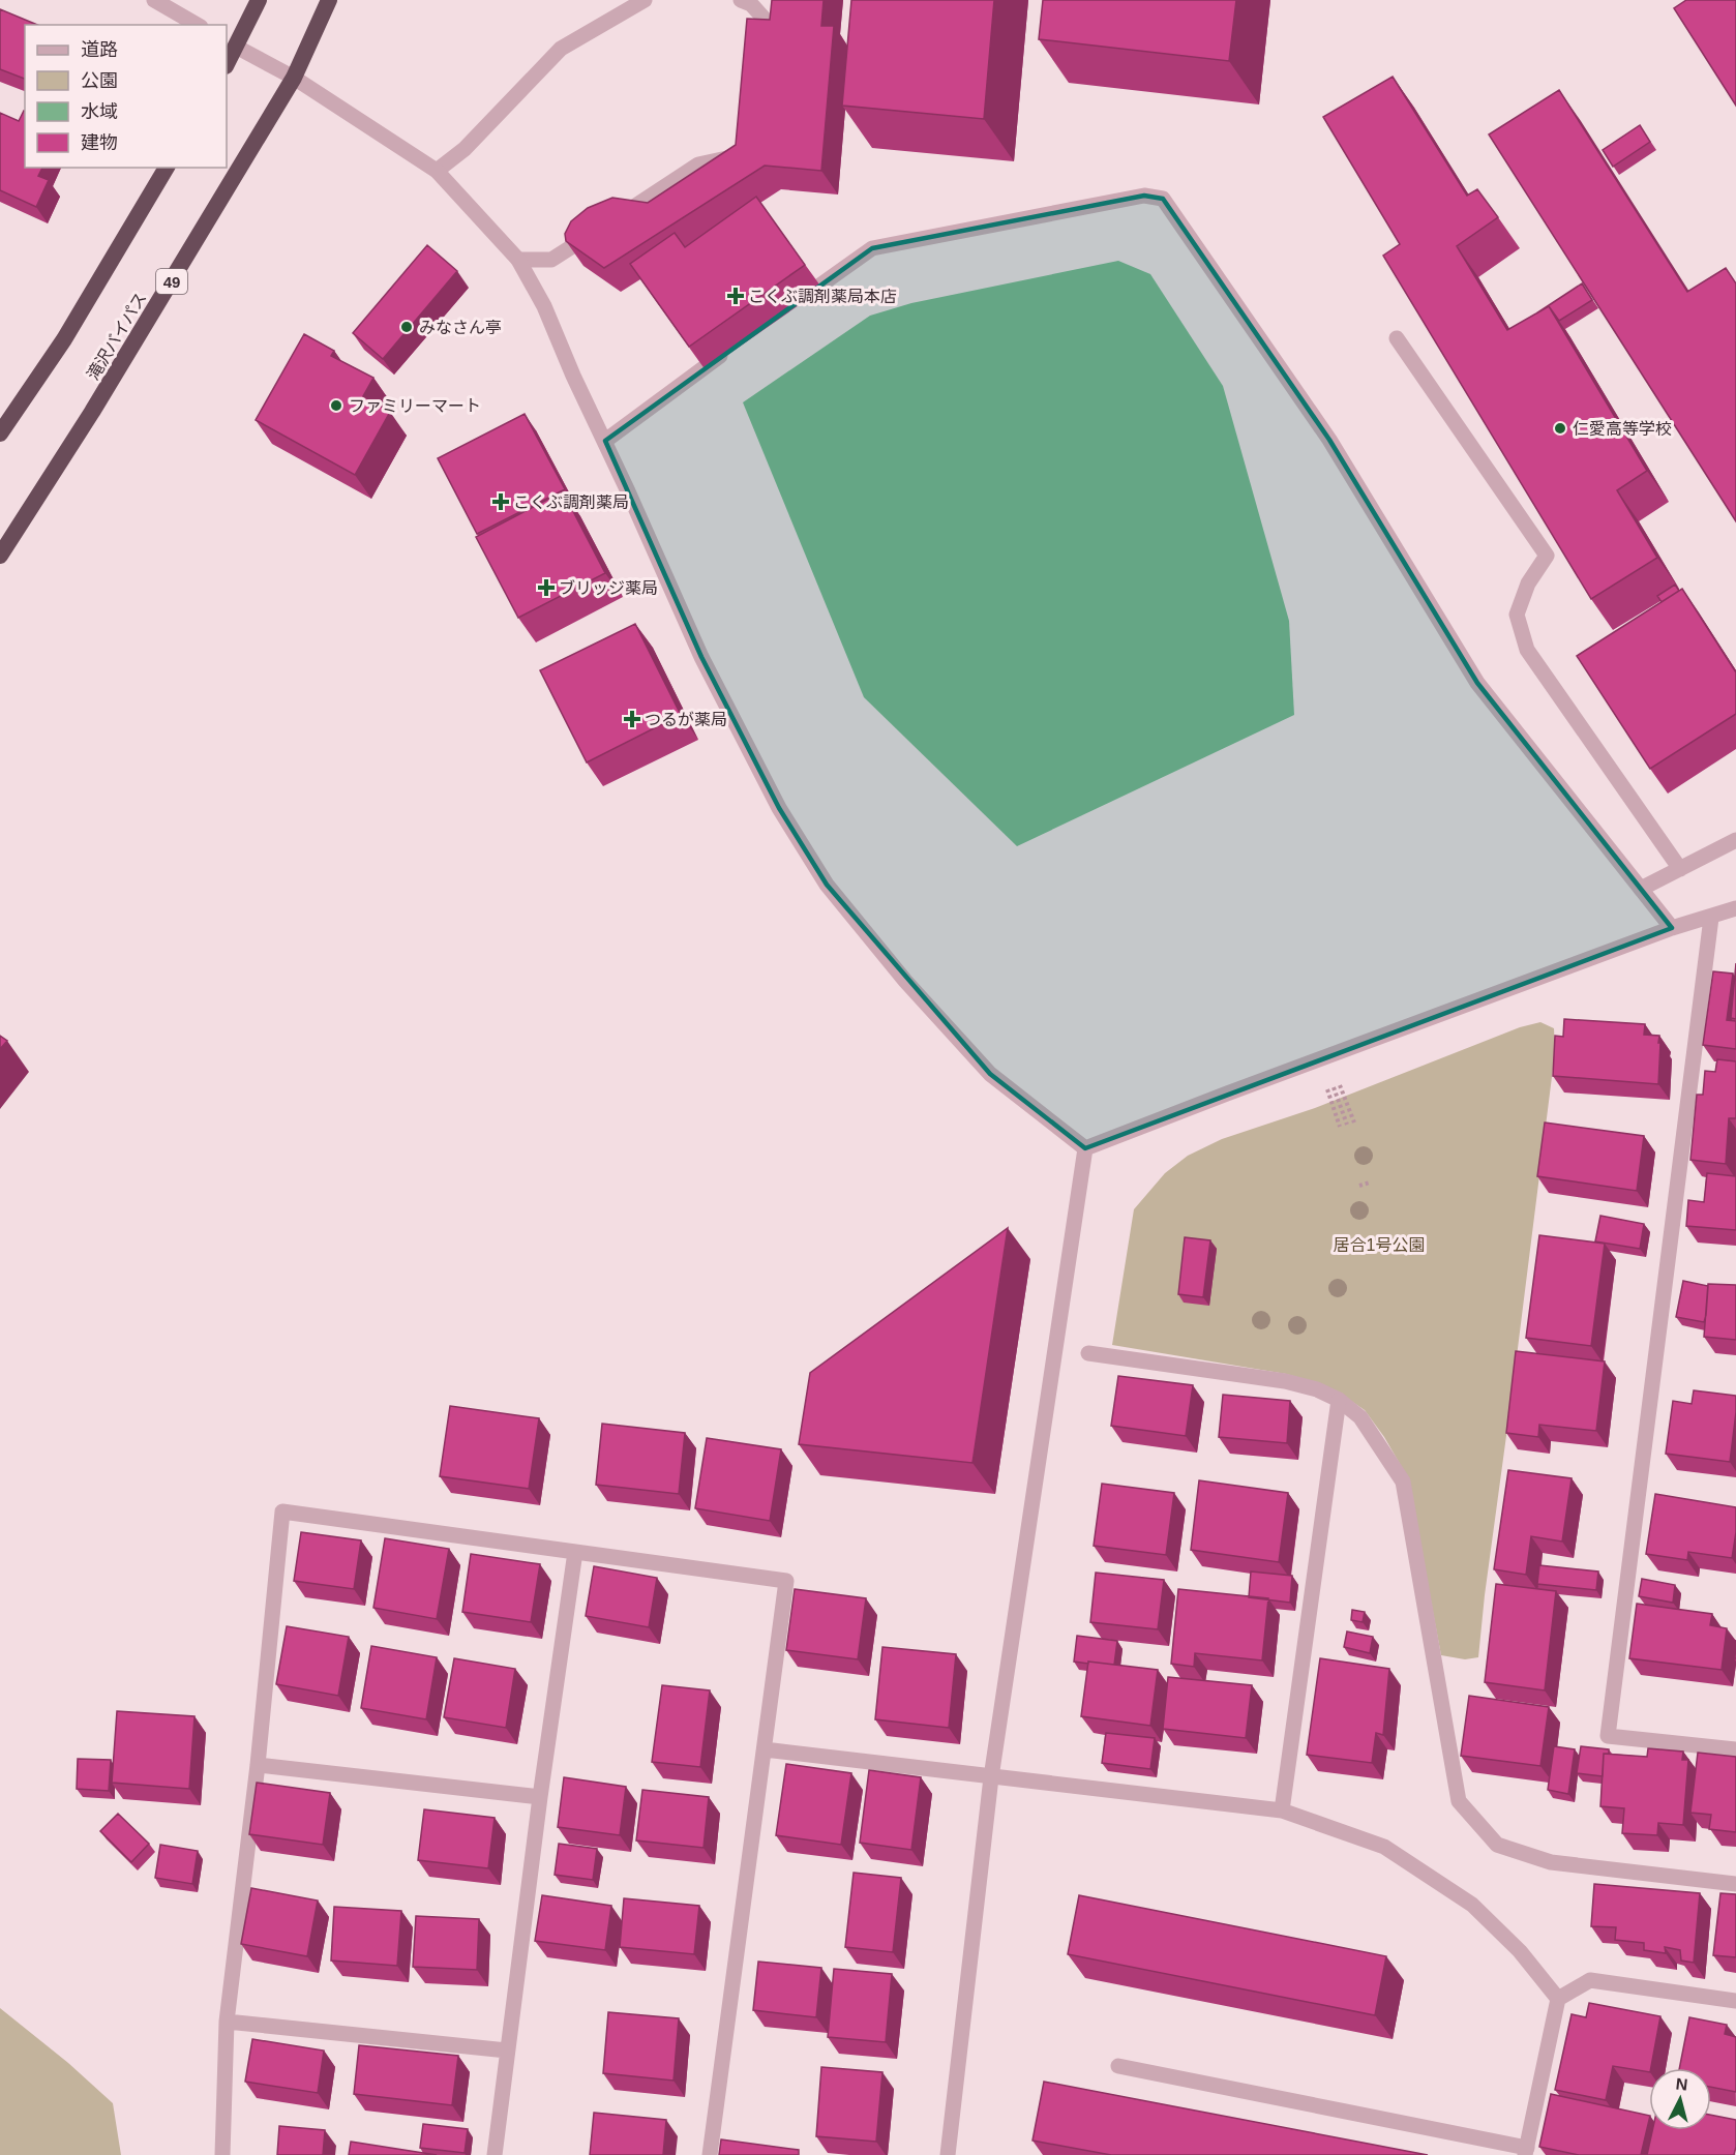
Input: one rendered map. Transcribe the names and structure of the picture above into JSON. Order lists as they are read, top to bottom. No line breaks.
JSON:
{"streets":{"highway":["49","滝沢バイパス"]},"parks":["居合1号公園"],"places":{"health":["こくぶ調剤薬局本店","こくぶ調剤薬局","ブリッジ薬局","つるが薬局"],"other":["みなさん亭","ファミリーマート","仁愛高等学校"]},"legend":["道路","公園","水域","建物"],"north":"top"}
